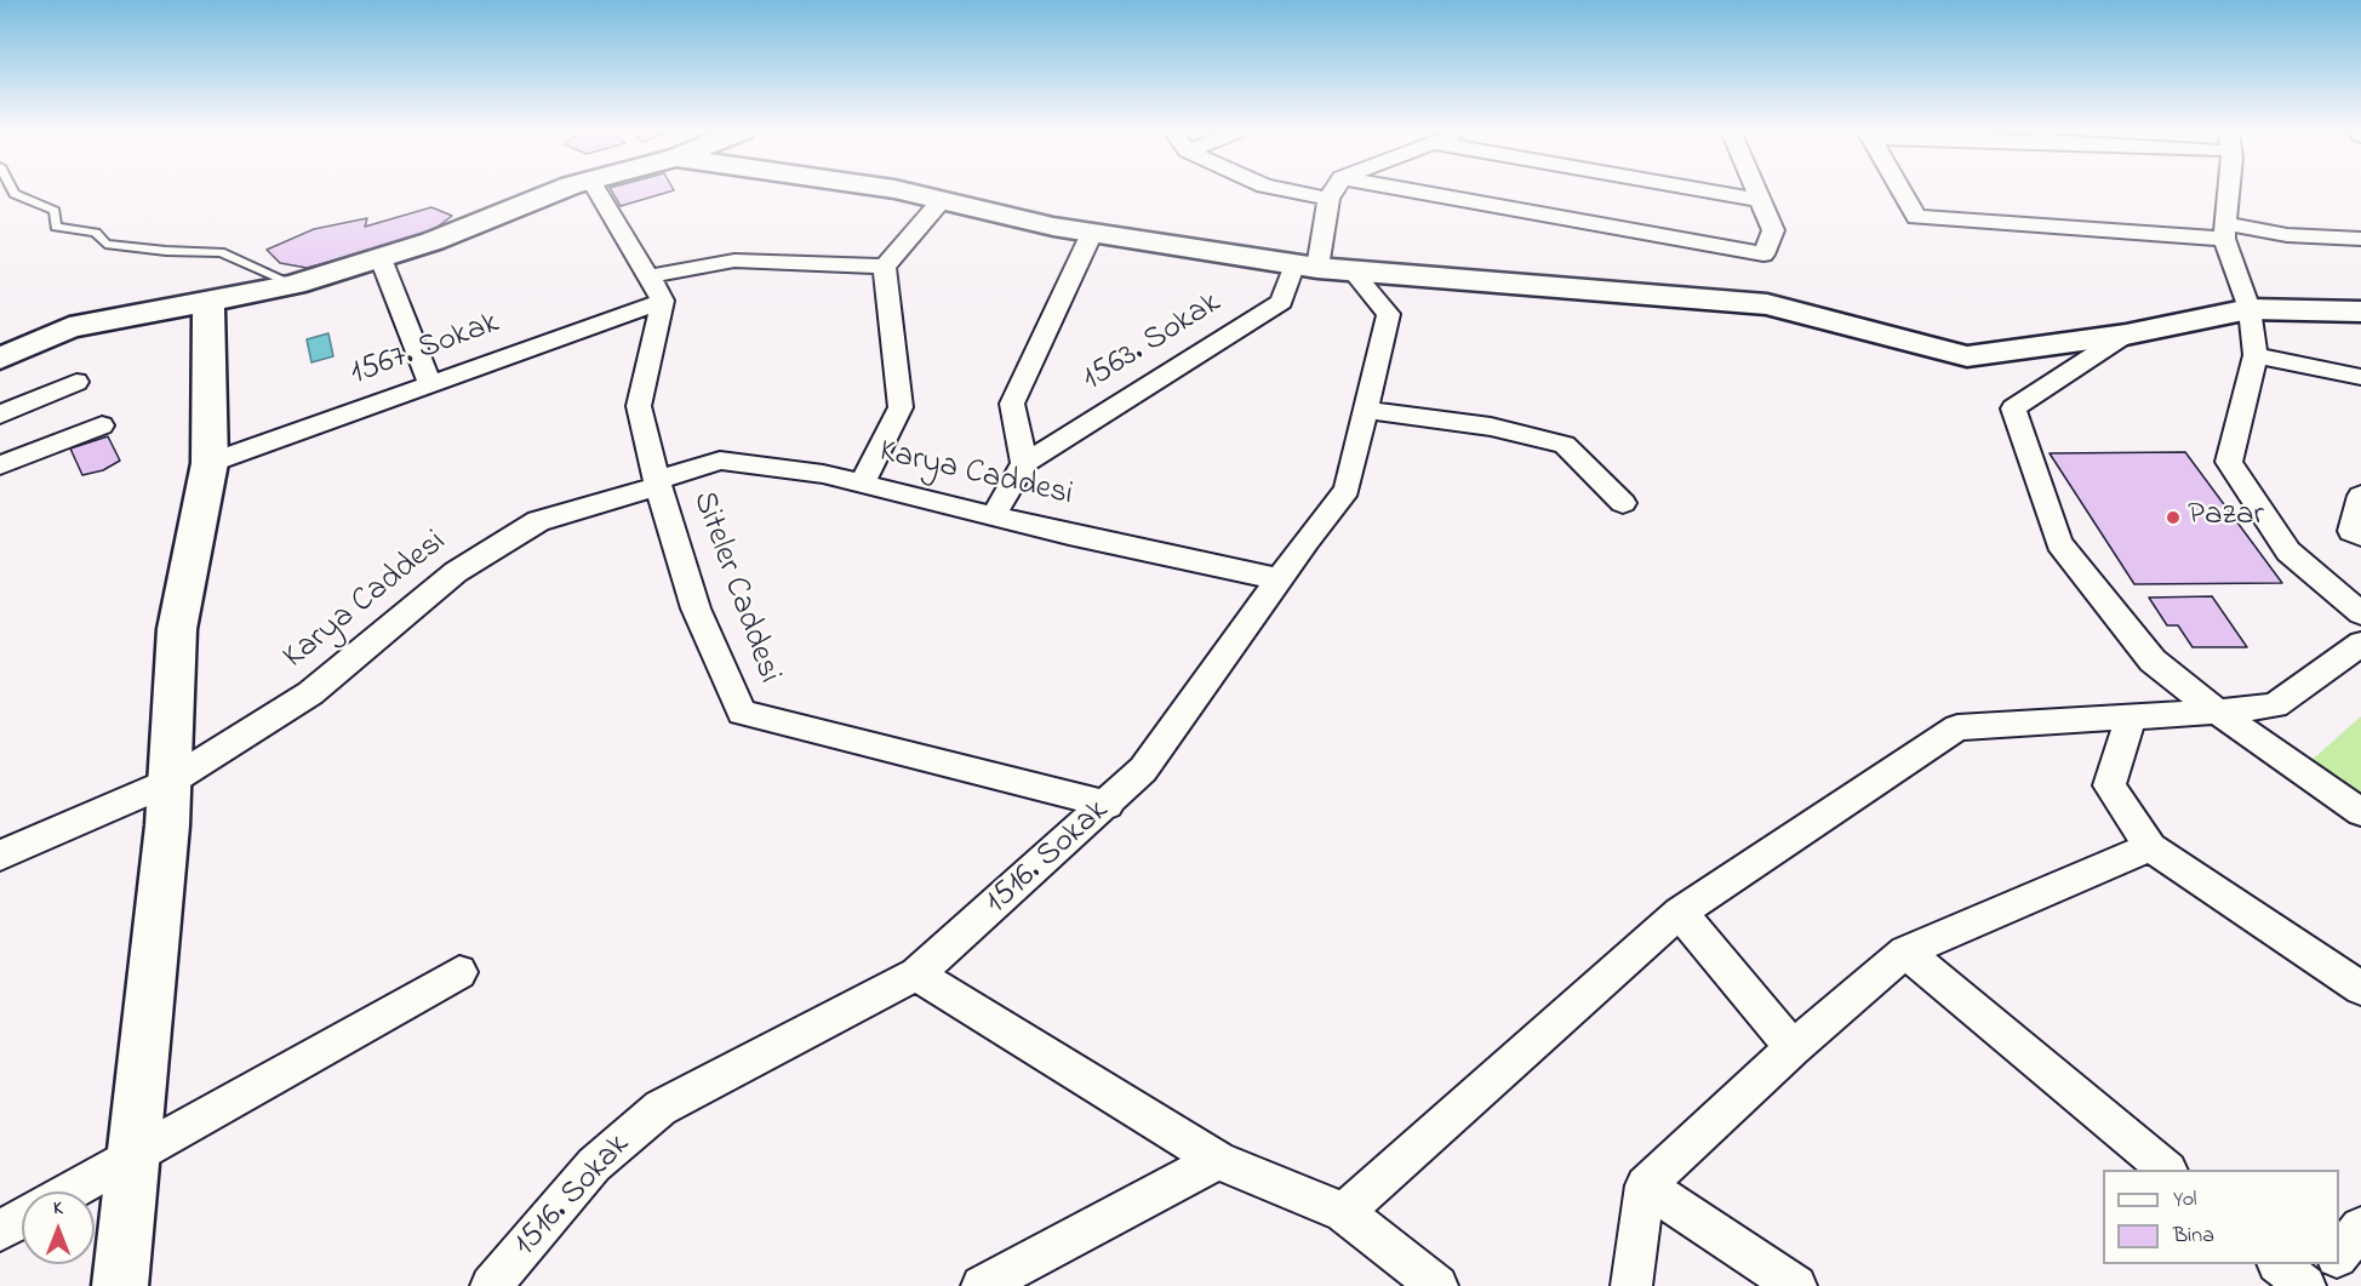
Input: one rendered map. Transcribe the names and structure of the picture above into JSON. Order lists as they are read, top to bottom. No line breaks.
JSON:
{"streets":{"street":["1563. Sokak","1567. Sokak","Karya Caddesi","Siteler Caddesi","1516. Sokak"]},"crossings":[["1567. Sokak","Siteler Caddesi"],["Karya Caddesi","Siteler Caddesi"],["Karya Caddesi","1516. Sokak"],["Siteler Caddesi","1516. Sokak"]],"places":["Pazar"],"legend":["Yol","Bina"],"north":"top"}
